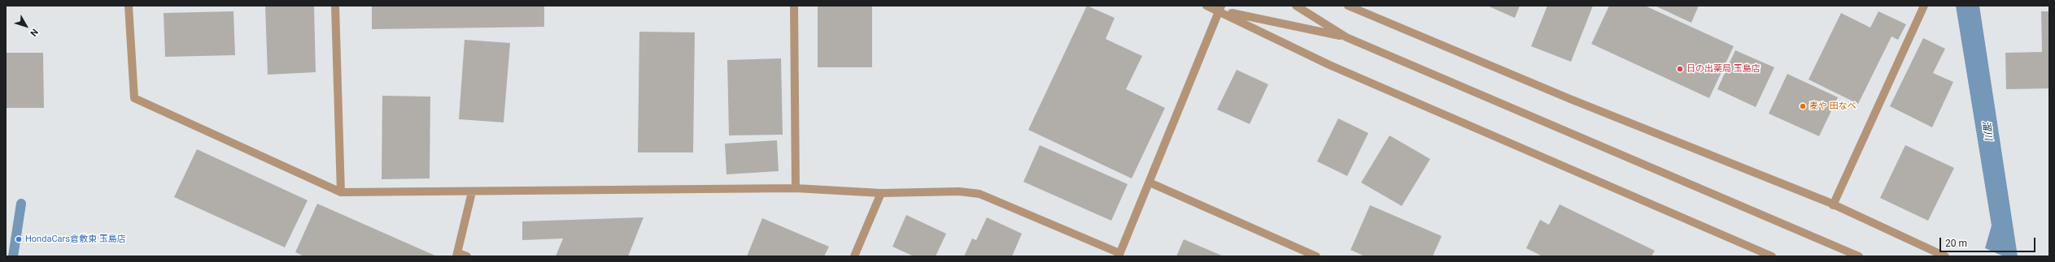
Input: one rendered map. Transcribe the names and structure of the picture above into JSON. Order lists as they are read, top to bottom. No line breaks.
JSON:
{"water":["溜川"],"places":["日の出薬局 玉島店","麦や 田なべ","HondaCars倉敷東 玉島店"],"scale_bar":"20 m","north":"bottom right"}
